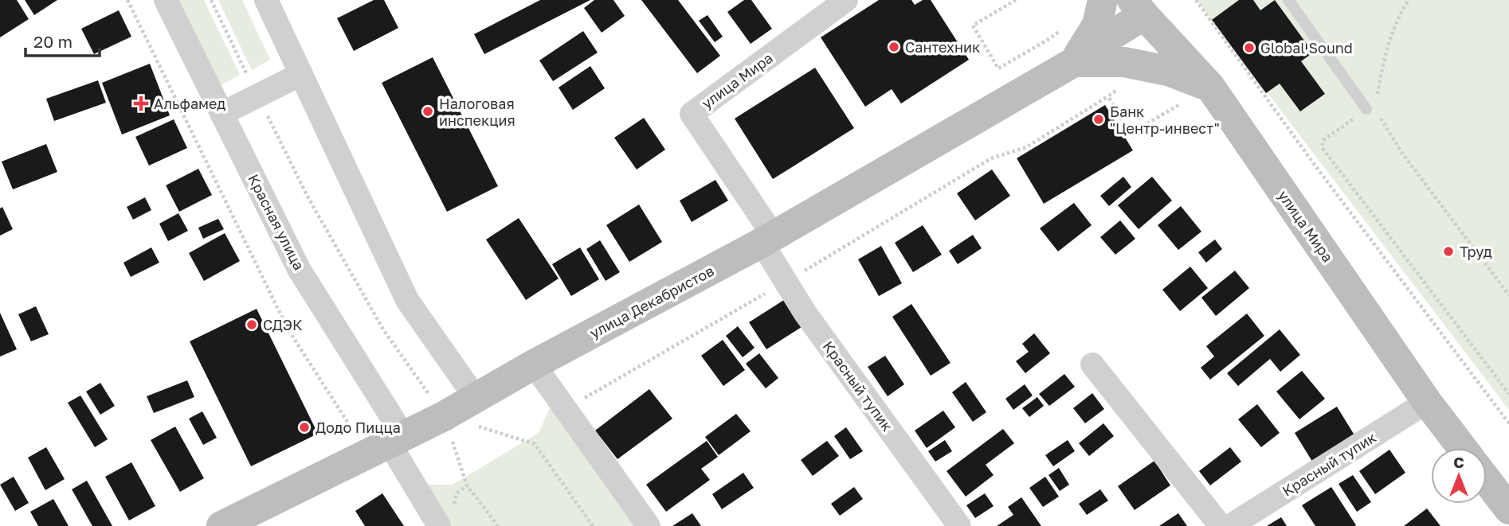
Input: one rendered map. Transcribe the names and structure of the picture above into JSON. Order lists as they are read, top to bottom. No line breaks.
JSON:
{"streets":{"street":["улица Мира","Красная улица","улица Декабристов","Красный тупик"]},"crossings":[["улица Мира","улица Декабристов"],["улица Мира","Красный тупик"],["Красная улица","улица Декабристов"],["улица Декабристов","Красный тупик"]],"places":{"other":["Сантехник","Global Sound","Налоговая инспекция","Банк \"Центр-инвест\"","Труд","СДЭК","Додо Пицца"],"health":["Альфамед"]},"scale_bar":"20 m","north":"top"}
